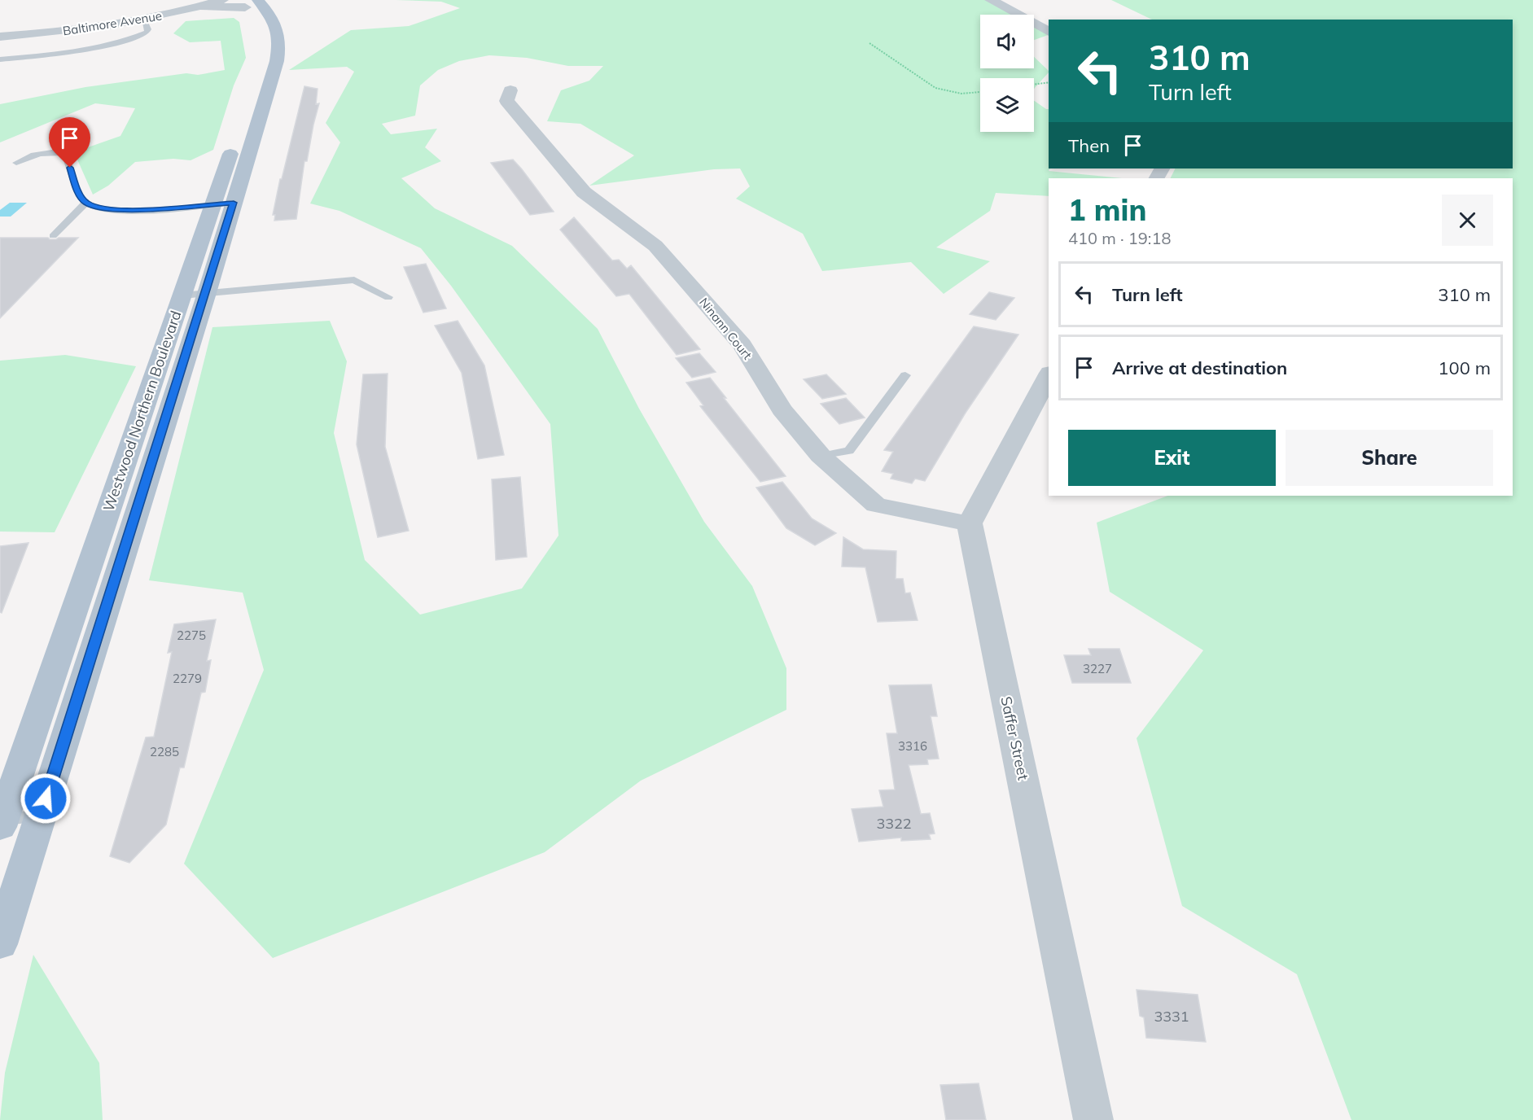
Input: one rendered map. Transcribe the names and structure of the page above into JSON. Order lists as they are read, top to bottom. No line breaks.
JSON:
{"streets":{"main road":["Westwood Northern Boulevard"],"street":["Baltimore Avenue","Ninann Court","Saffer Street"]},"crossings":[["Ninann Court","Saffer Street"]],"house_numbers":["2275","3227","2279","3316","2285","3322","3331"],"page":{"turn":["310 m","Turn left"],"then":"Then","heading":["1 min","410 m · 19:18"],"list":[{"name":"Turn left","value":"310 m"},{"name":"Arrive at destination","value":"100 m"}],"buttons":["Exit","Share"]}}
